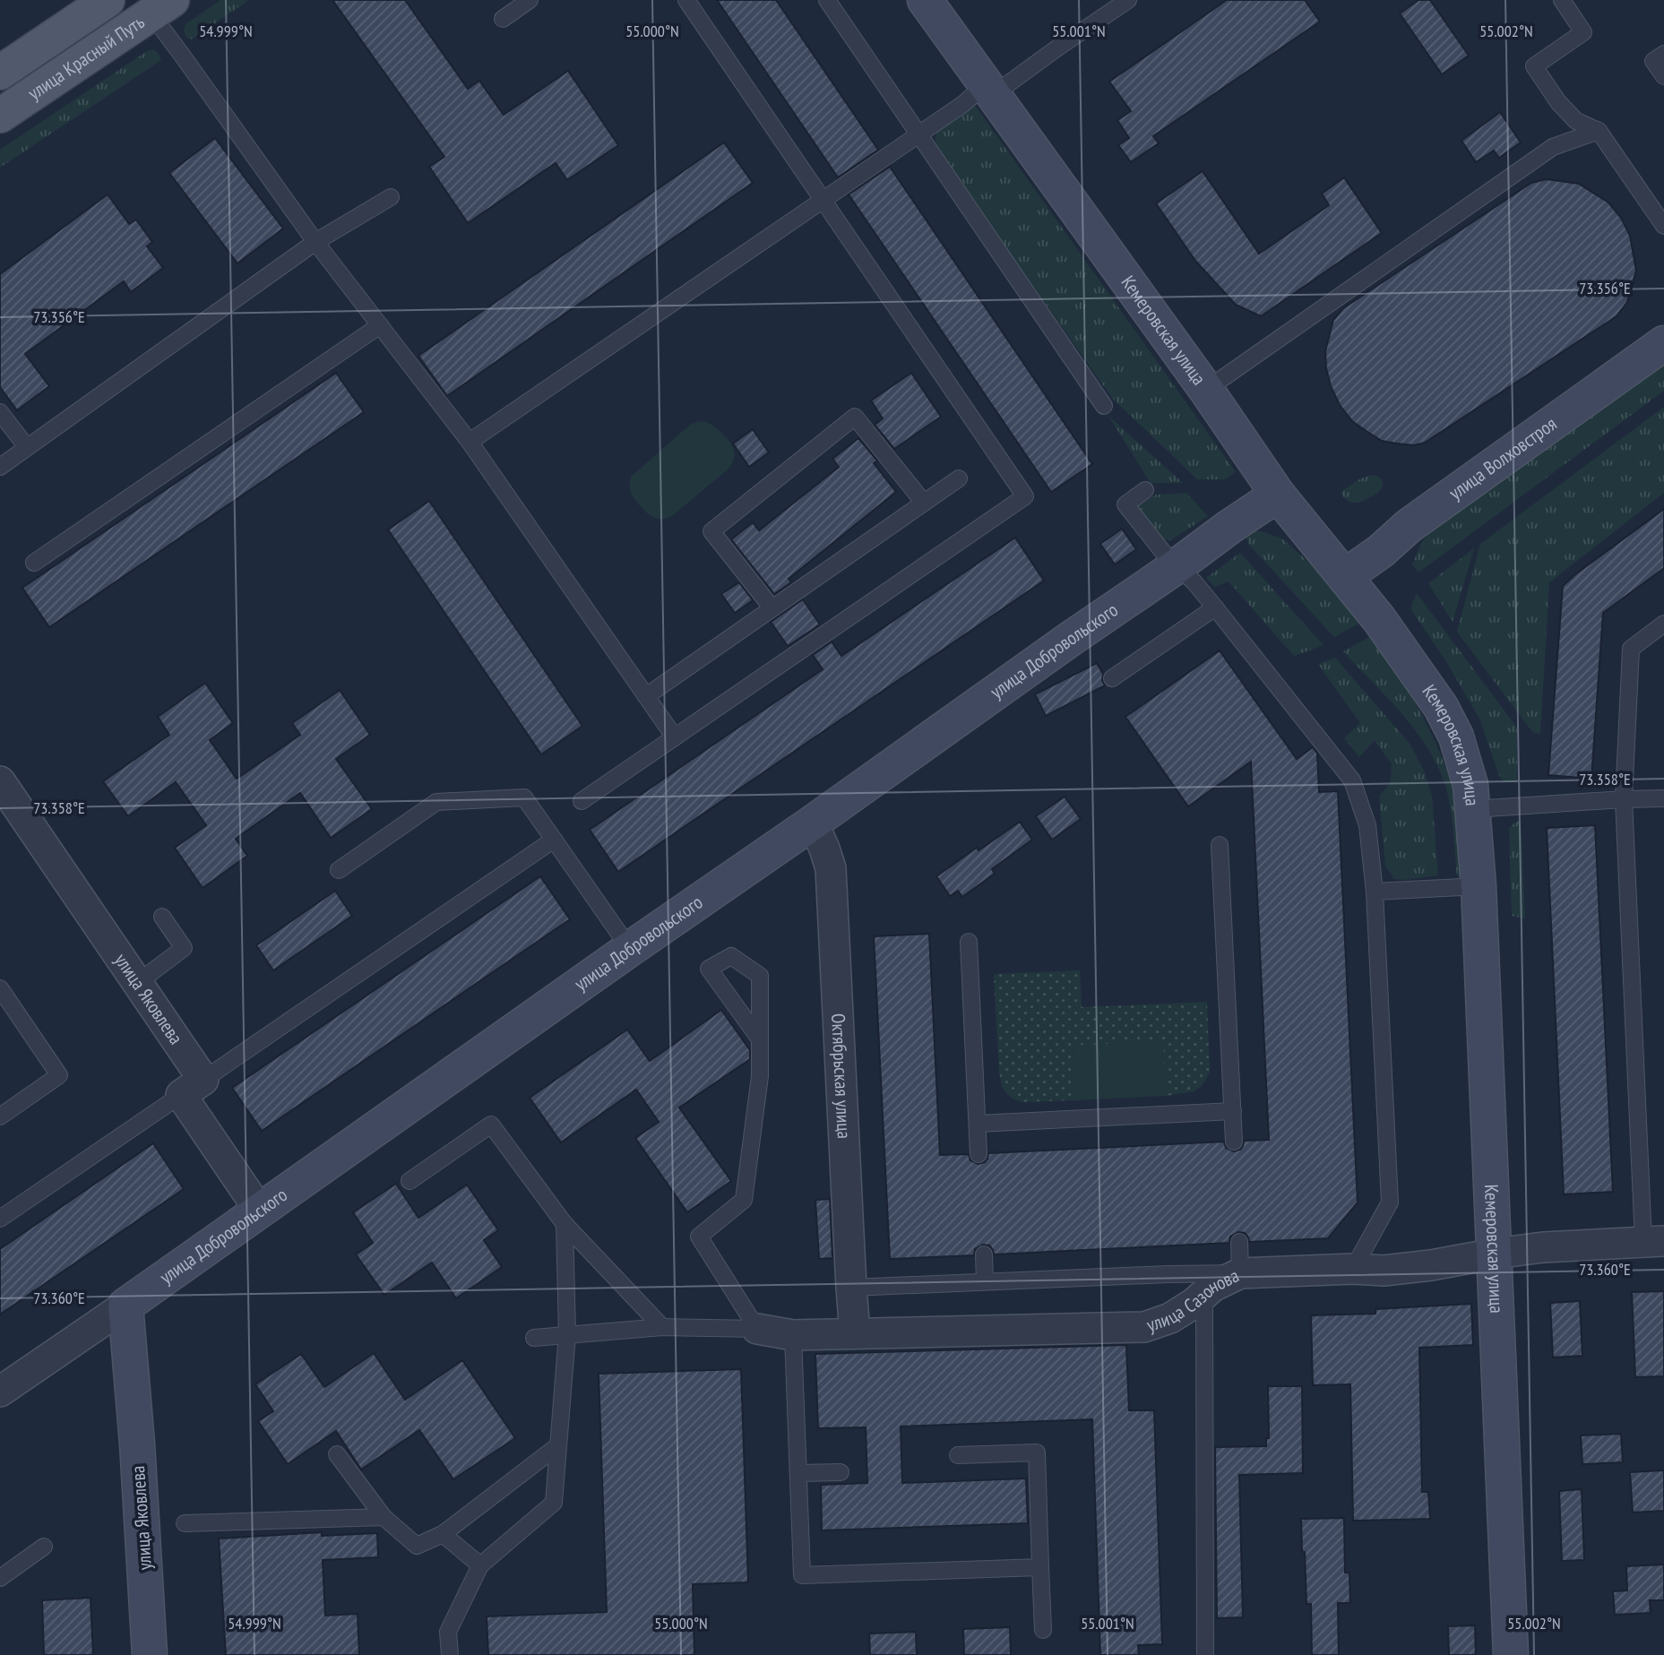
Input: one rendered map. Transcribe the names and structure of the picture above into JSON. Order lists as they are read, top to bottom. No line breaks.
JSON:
{"streets":{"main road":["улица Красный Путь","Кемеровская улица","улица Волховстроя","улица Добровольского","улица Яковлева"],"street":["Октябрьская улица","улица Сазонова"]},"crossings":[["Кемеровская улица","улица Волховстроя"],["Кемеровская улица","улица Добровольского"],["Кемеровская улица","улица Сазонова"],["улица Добровольского","улица Яковлева"],["улица Добровольского","Октябрьская улица"],["Октябрьская улица","улица Сазонова"]],"coordinates":["54.999°N","55.000°N","55.001°N","55.002°N","73.356°E","73.358°E","73.360°E"]}
